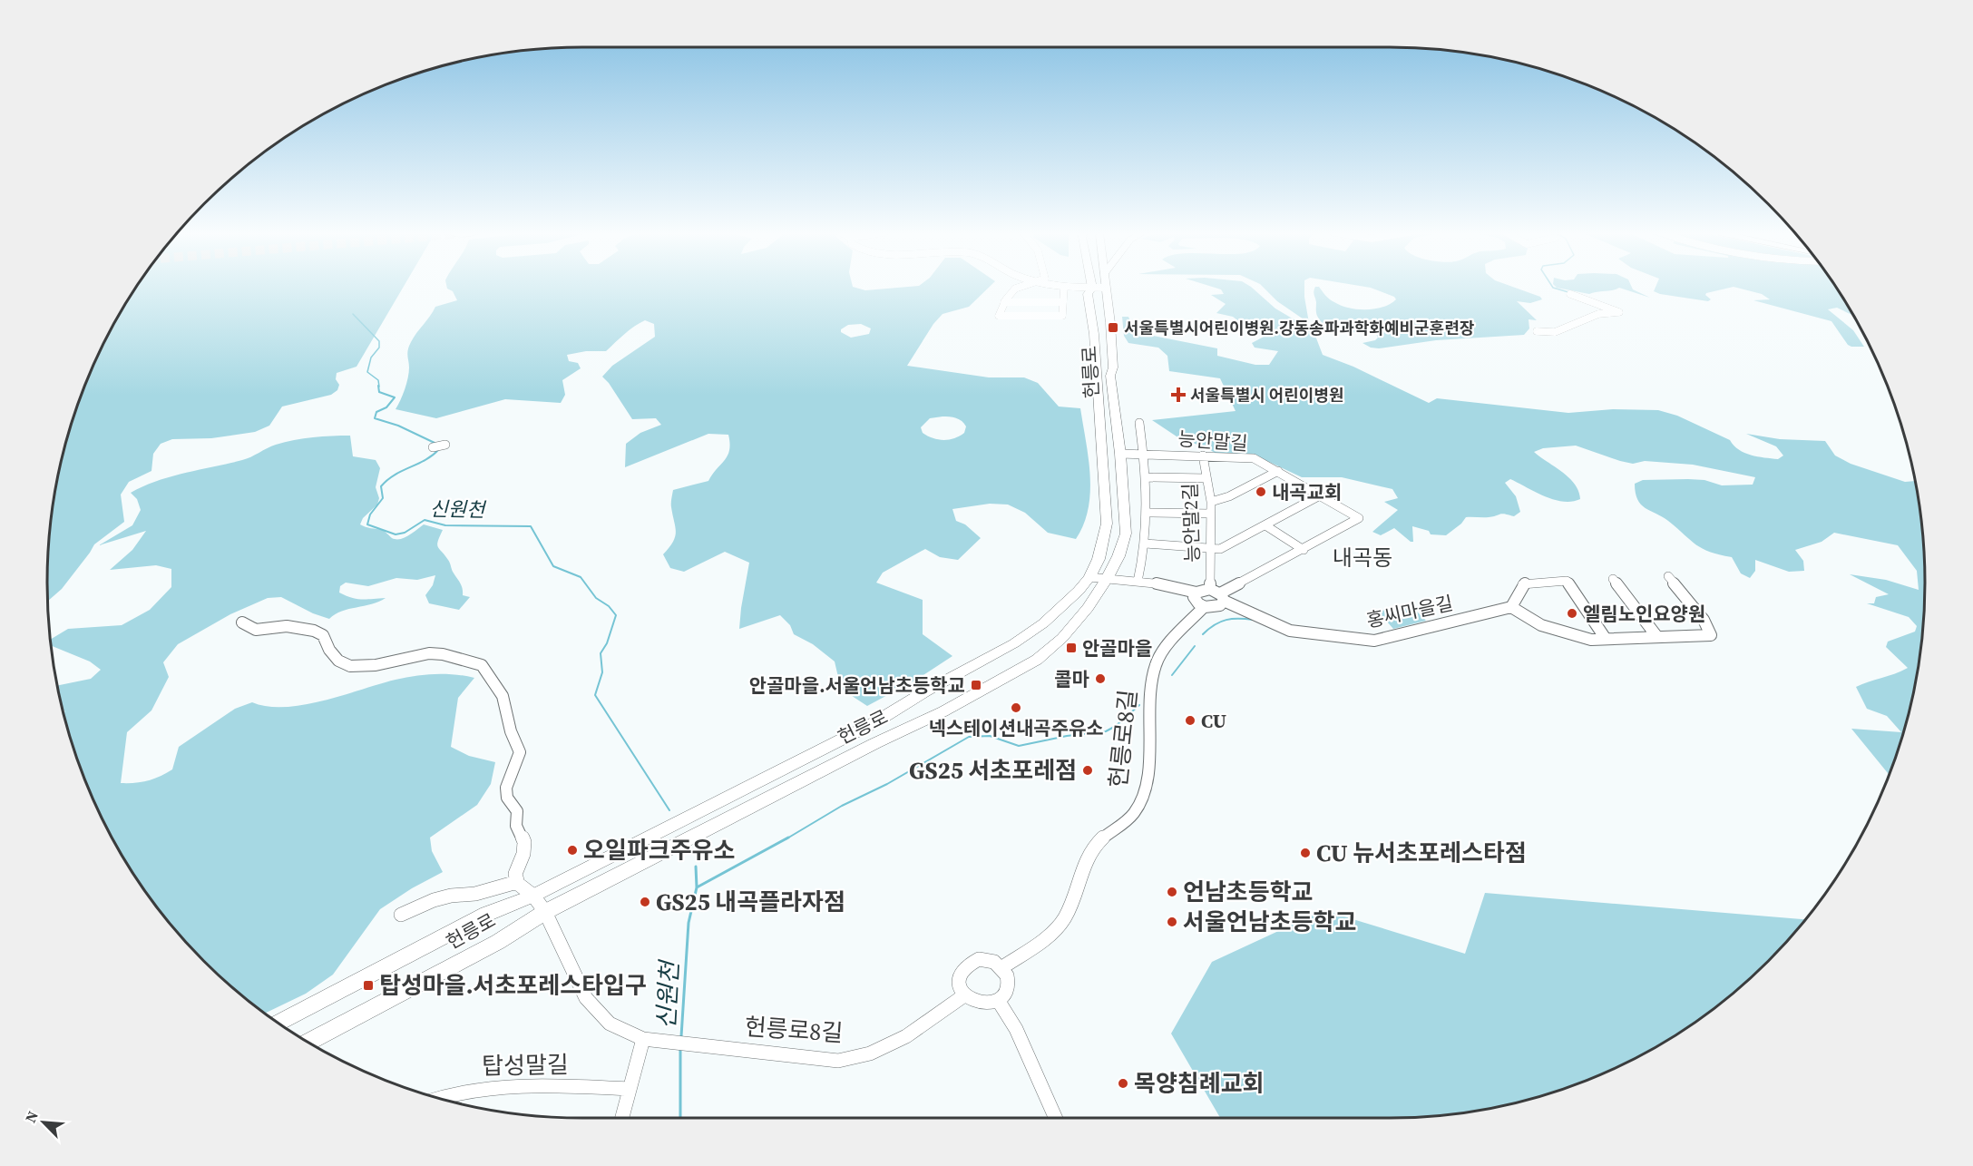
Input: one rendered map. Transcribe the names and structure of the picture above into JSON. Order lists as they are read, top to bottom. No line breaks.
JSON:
{"streets":{"main road":["헌릉로"],"street":["능안말길","능안말2길","홍씨마을길","헌릉로8길","탑성말길"]},"crossings":[["헌릉로","능안말길"],["능안말길","능안말2길"],["능안말길","홍씨마을길"],["능안말2길","홍씨마을길"]],"districts":["내곡동"],"water":["신원천"],"places":{"transit":["서울특별시어린이병원.강동송파과학화예비군훈련장","안골마을","안골마을.서울언남초등학교","탑성마을.서초포레스타입구"],"health":["서울특별시 어린이병원"],"other":["내곡교회","엘림노인요양원","콜마","넥스테이션내곡주유소","CU","GS25 서초포레점","오일파크주유소","CU 뉴서초포레스타점","언남초등학교","GS25 내곡플라자점","서울언남초등학교","목양침례교회"]},"north":"top left"}
